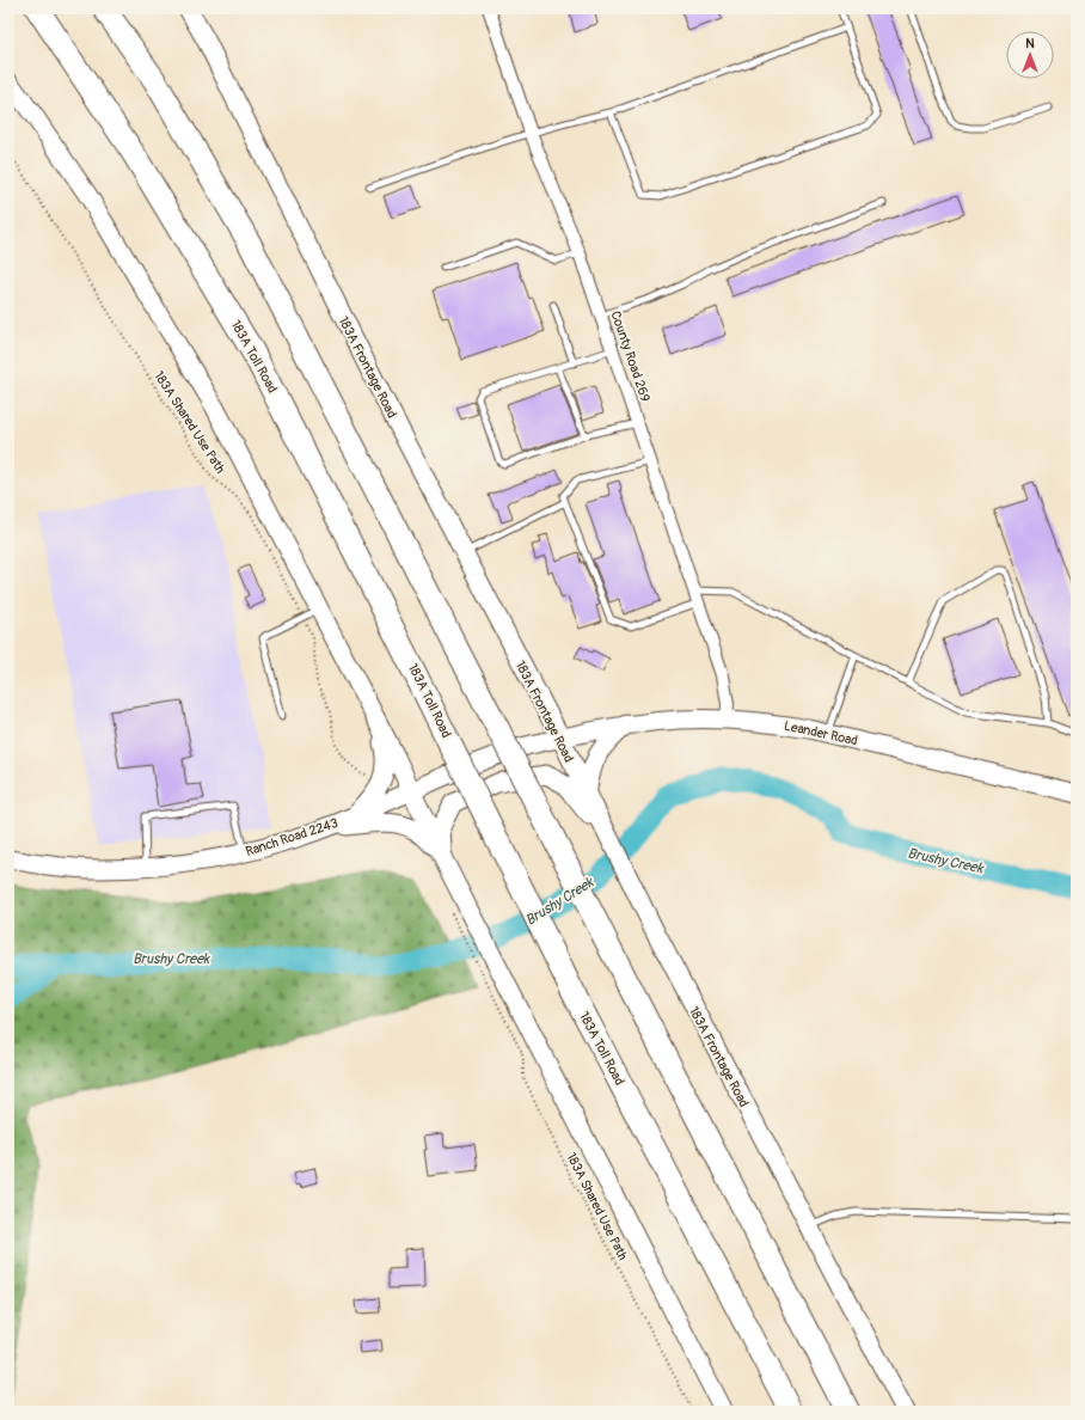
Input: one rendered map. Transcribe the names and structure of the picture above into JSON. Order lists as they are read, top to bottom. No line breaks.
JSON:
{"streets":{"highway":["183A Toll Road"],"main road":["183A Frontage Road","Leander Road","Ranch Road 2243"],"street":["County Road 269"],"path":["183A Shared Use Path"]},"crossings":[["County Road 269","Leander Road"],["183A Frontage Road","Leander Road"],["183A Frontage Road","Ranch Road 2243"],["Leander Road","Ranch Road 2243"]],"water":["Brushy Creek"],"north":"top"}
